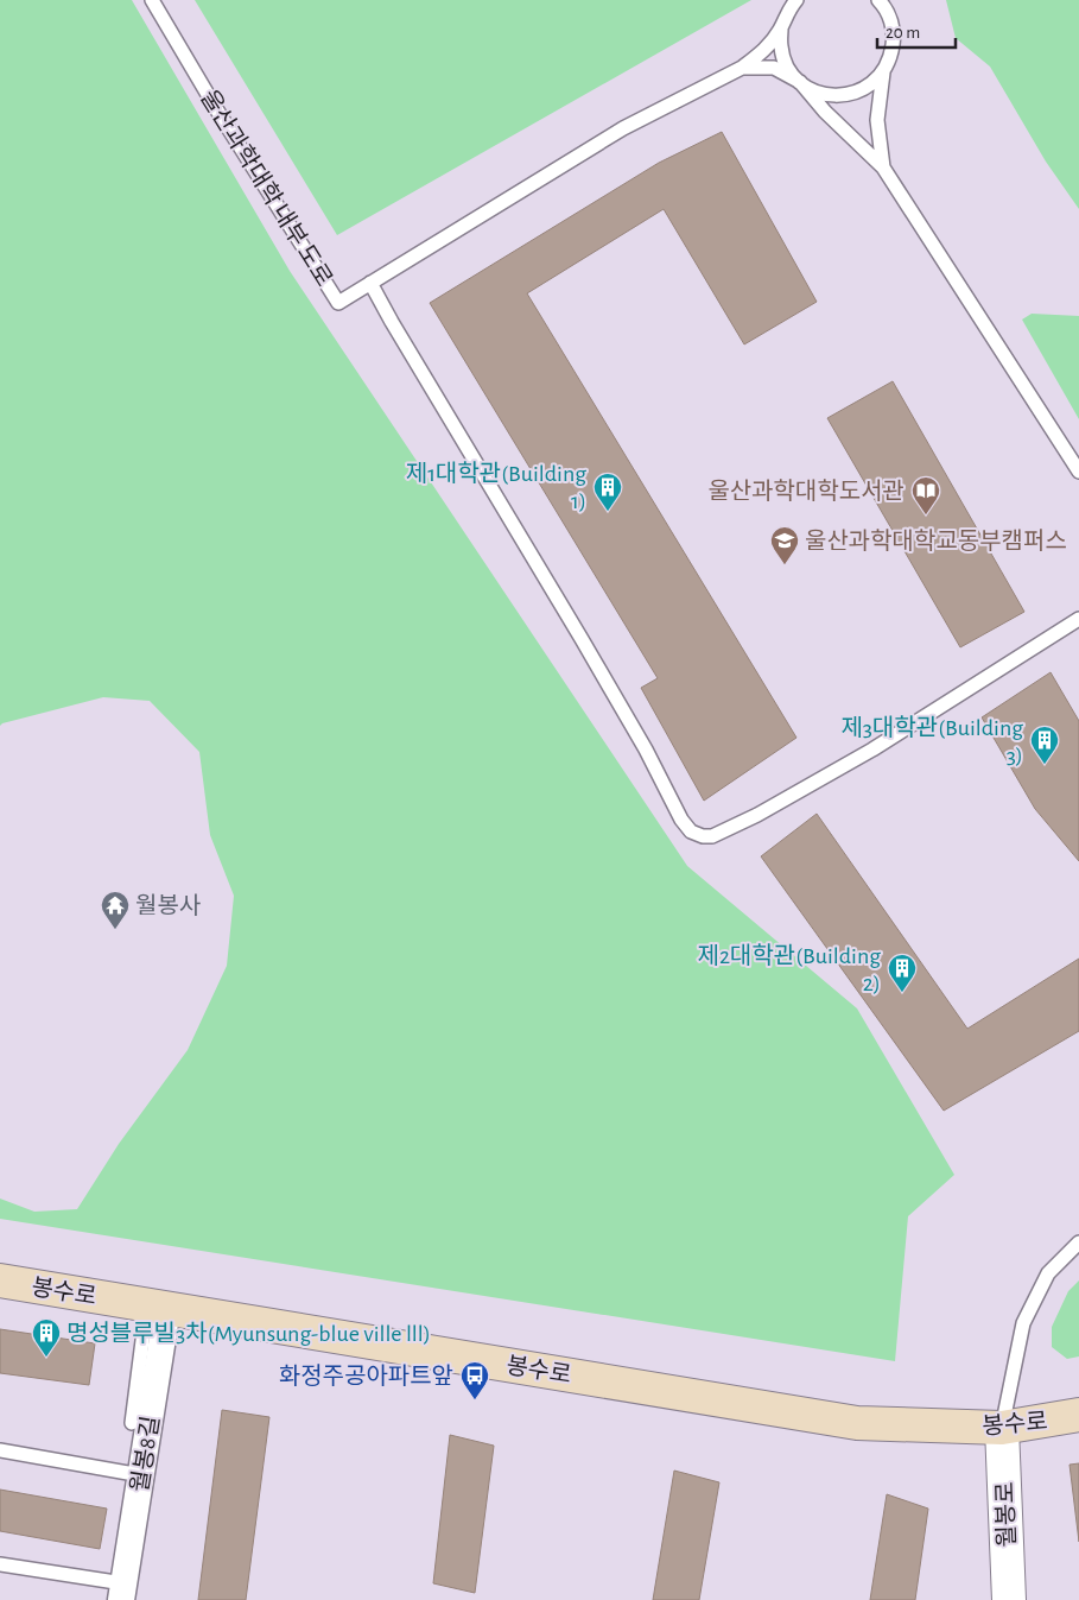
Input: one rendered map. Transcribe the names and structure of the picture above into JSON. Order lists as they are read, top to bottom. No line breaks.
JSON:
{"streets":{"main road":["봉수로"],"street":["월봉8길","월봉로"],"lane":["울산과학대학 내부 도로"]},"crossings":[["봉수로","월봉8길"],["봉수로","월봉로"]],"places":{"building":["제1대학관(Building 1)","제3대학관(Building 3)","제2대학관(Building 2)","명성블루빌3차(Myunsung-blue ville lll)"],"library":["울산과학대학도서관"],"school or university":["울산과학대학교동부캠퍼스"],"temple":["월봉사"],"bus stop":["화정주공아파트앞"]},"scale_bar":"20 m"}
